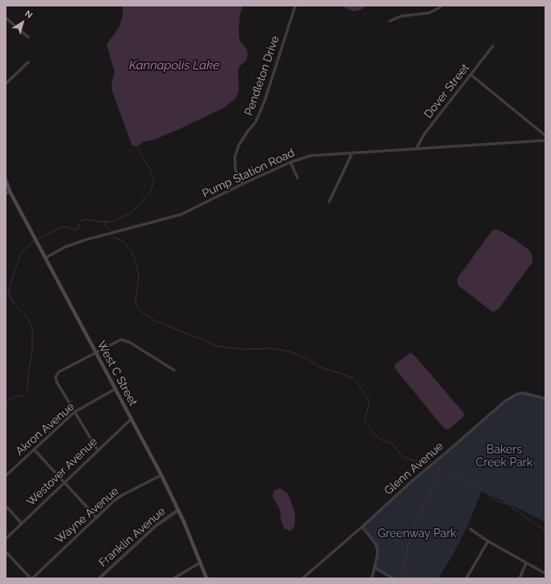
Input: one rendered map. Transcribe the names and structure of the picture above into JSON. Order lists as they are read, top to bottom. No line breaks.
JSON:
{"streets":{"main road":["West C Street"],"street":["Pendleton Drive","Dover Street","Pump Station Road","Akron Avenue","Glenn Avenue","Westover Avenue","Wayne Avenue","Franklin Avenue"]},"crossings":[["Pendleton Drive","Pump Station Road"],["Dover Street","Pump Station Road"],["Pump Station Road","West C Street"],["West C Street","Akron Avenue"],["West C Street","Westover Avenue"],["West C Street","Wayne Avenue"],["West C Street","Franklin Avenue"]],"water":["Kannapolis Lake"],"parks":["Bakers Creek Park","Greenway Park"],"north":"top right"}
